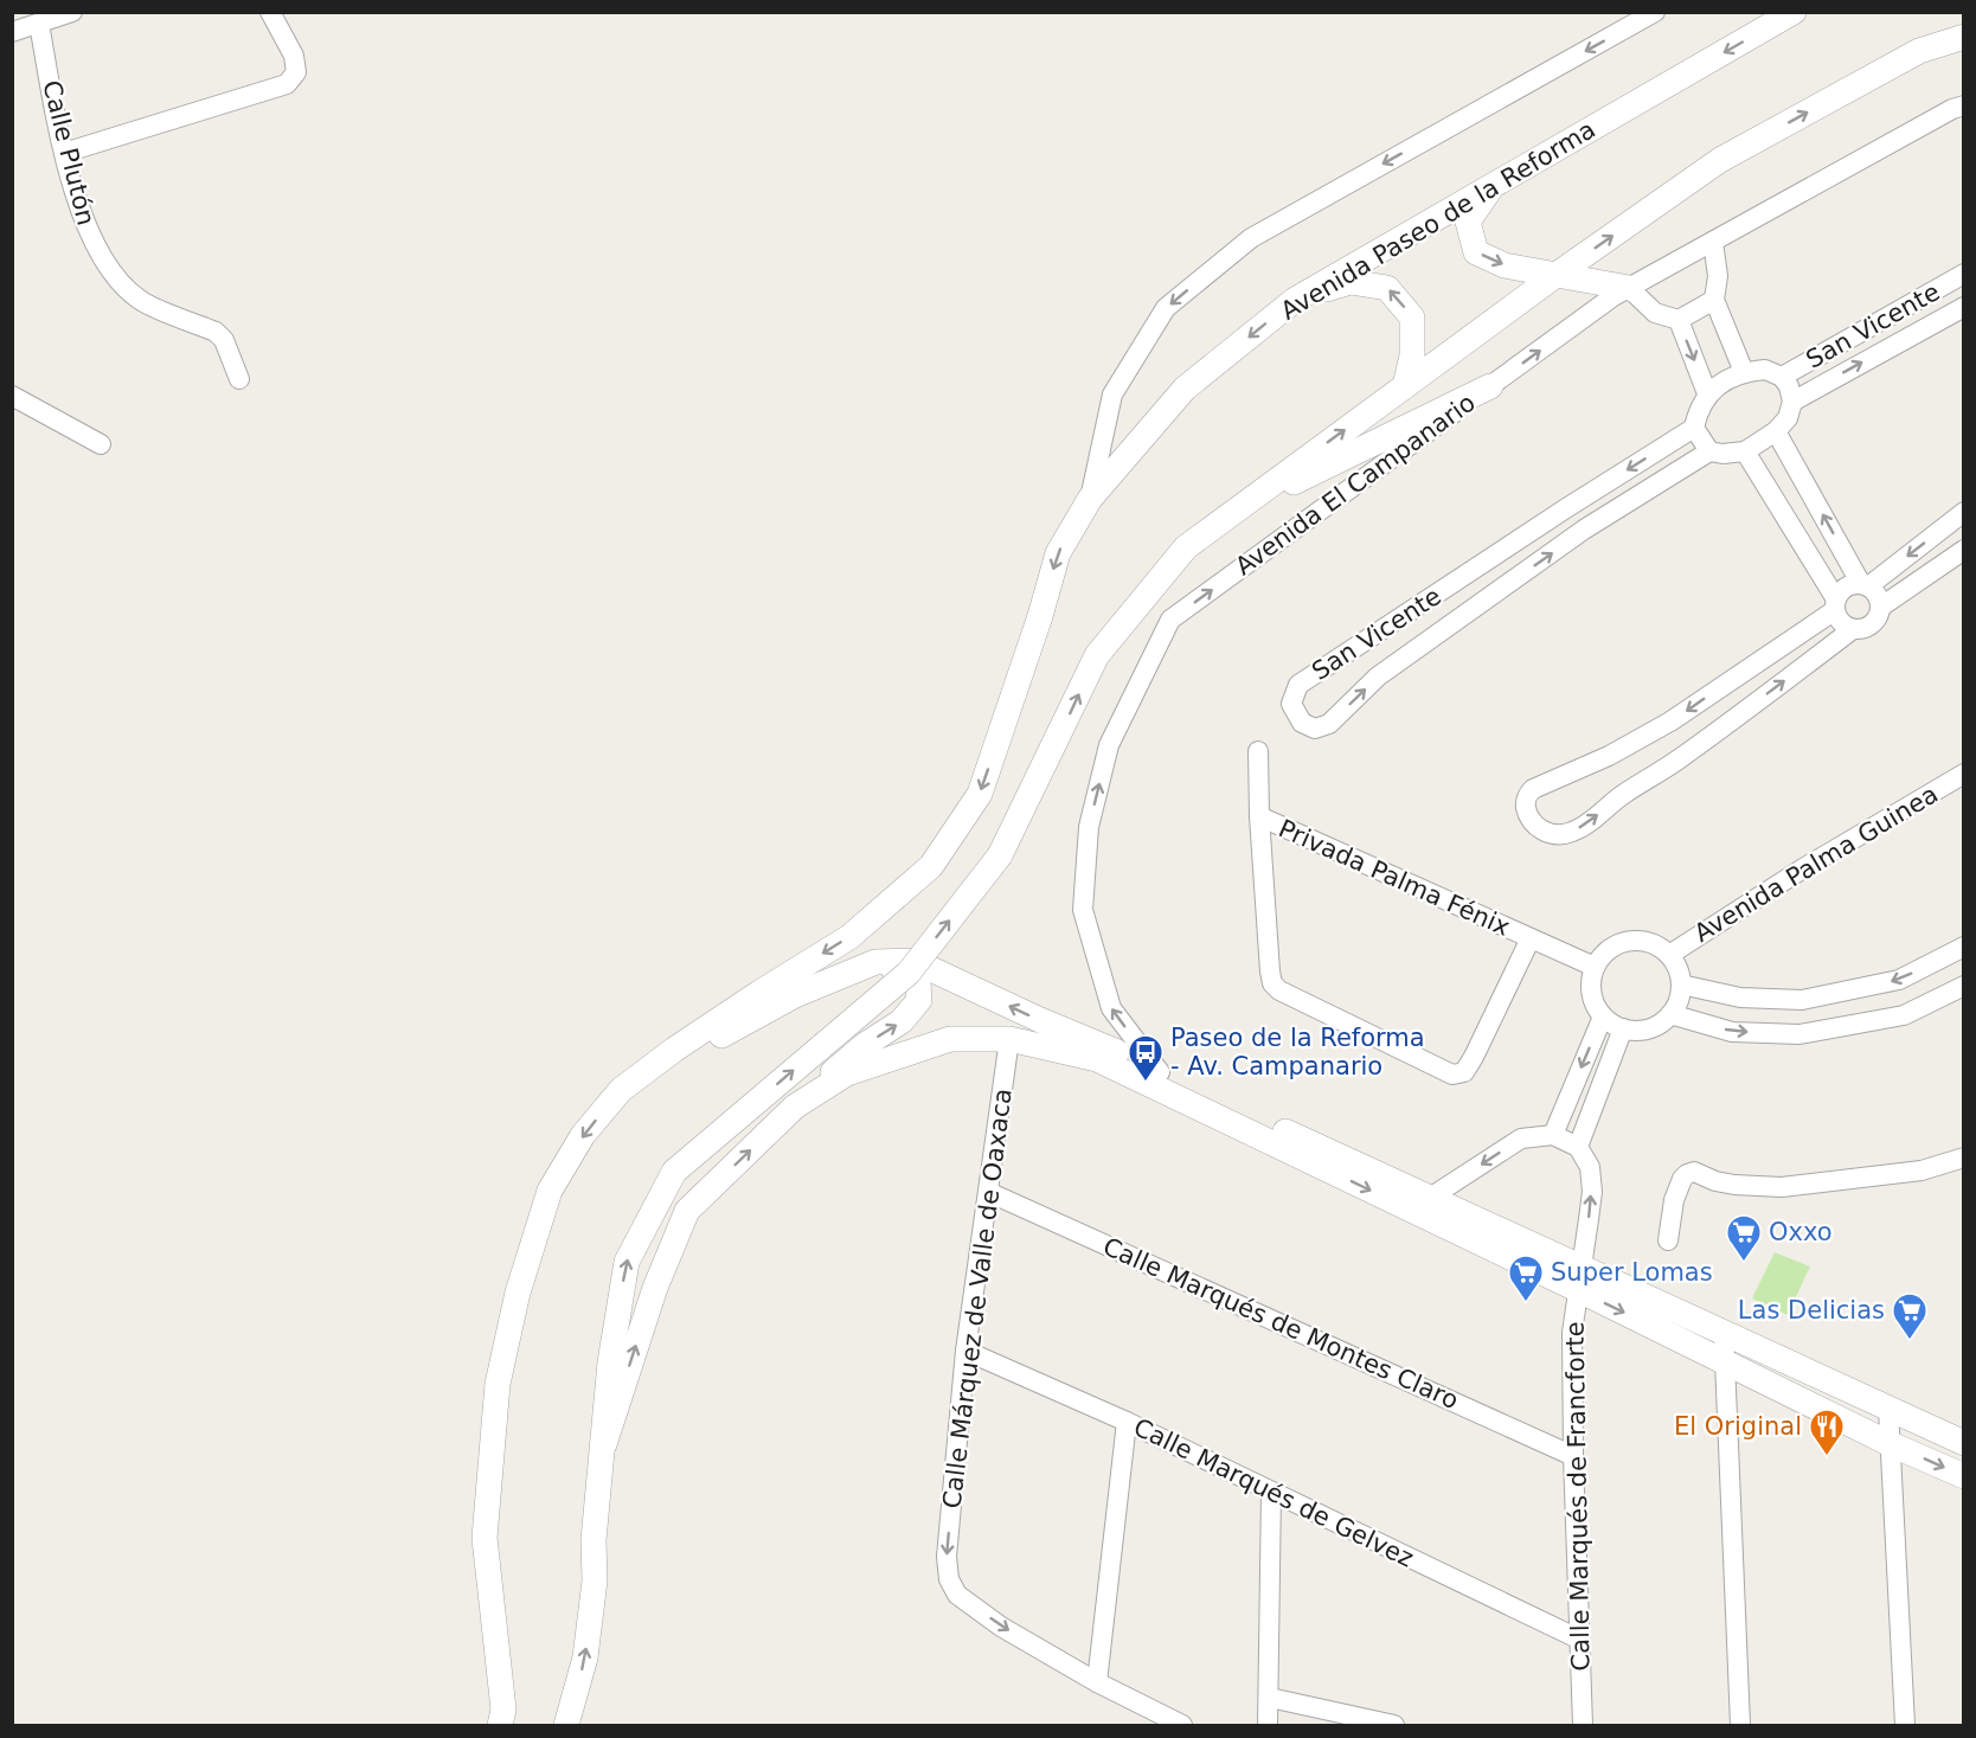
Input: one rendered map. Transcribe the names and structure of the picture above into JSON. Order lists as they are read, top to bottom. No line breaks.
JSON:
{"streets":{"street":["Calle Plutón","Avenida Paseo de la Reforma","San Vicente","Avenida El Campanario","Avenida Palma Guinea","Privada Palma Fénix","Calle Márquez de Valle de Oaxaca","Calle Marqués de Montes Claro","Calle Marqués de Gelvez","Calle Marqués de Francforte"]},"crossings":[["Avenida Palma Guinea","Privada Palma Fénix"],["Calle Márquez de Valle de Oaxaca","Calle Marqués de Montes Claro"],["Calle Márquez de Valle de Oaxaca","Calle Marqués de Gelvez"],["Calle Marqués de Montes Claro","Calle Marqués de Francforte"],["Calle Marqués de Gelvez","Calle Marqués de Francforte"]],"one_way":["Calle Márquez de Valle de Oaxaca"],"places":{"bus stop":["Paseo de la Reforma - Av. Campanario"],"supermarket":["Oxxo","Super Lomas","Las Delicias"],"restaurant":["El Original"]}}
